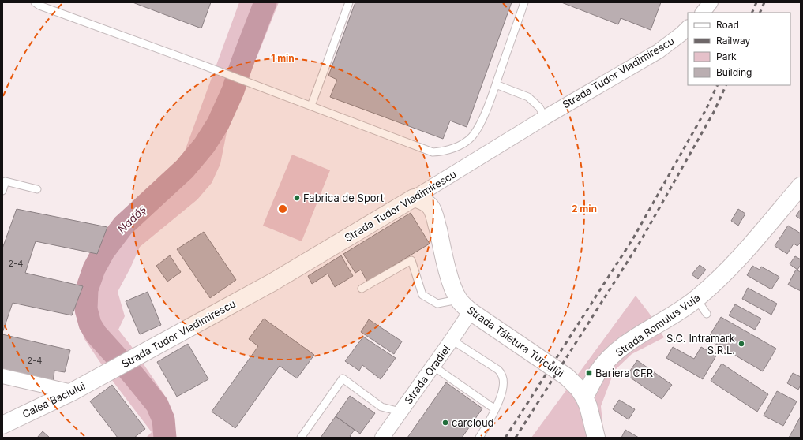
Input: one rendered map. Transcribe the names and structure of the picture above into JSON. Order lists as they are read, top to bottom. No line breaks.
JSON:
{"streets":{"main road":["Strada Tudor Vladimirescu","Strada Romulus Vuia","Strada Tăietura Turcului","Calea Baciului"],"street":["Strada Oradiei"]},"crossings":[["Strada Tudor Vladimirescu","Strada Tăietura Turcului"],["Strada Tudor Vladimirescu","Calea Baciului"],["Strada Romulus Vuia","Strada Tăietura Turcului"],["Strada Tăietura Turcului","Strada Oradiei"]],"water":["Nadăș"],"places":{"other":["Fabrica de Sport","S.C. Intramark S.R.L.","carcloud"],"transit":["Bariera CFR"]},"house_numbers":["2-4","2-4"],"legend":["Road","Railway","Park","Building"],"rings":["1 min","2 min"]}
